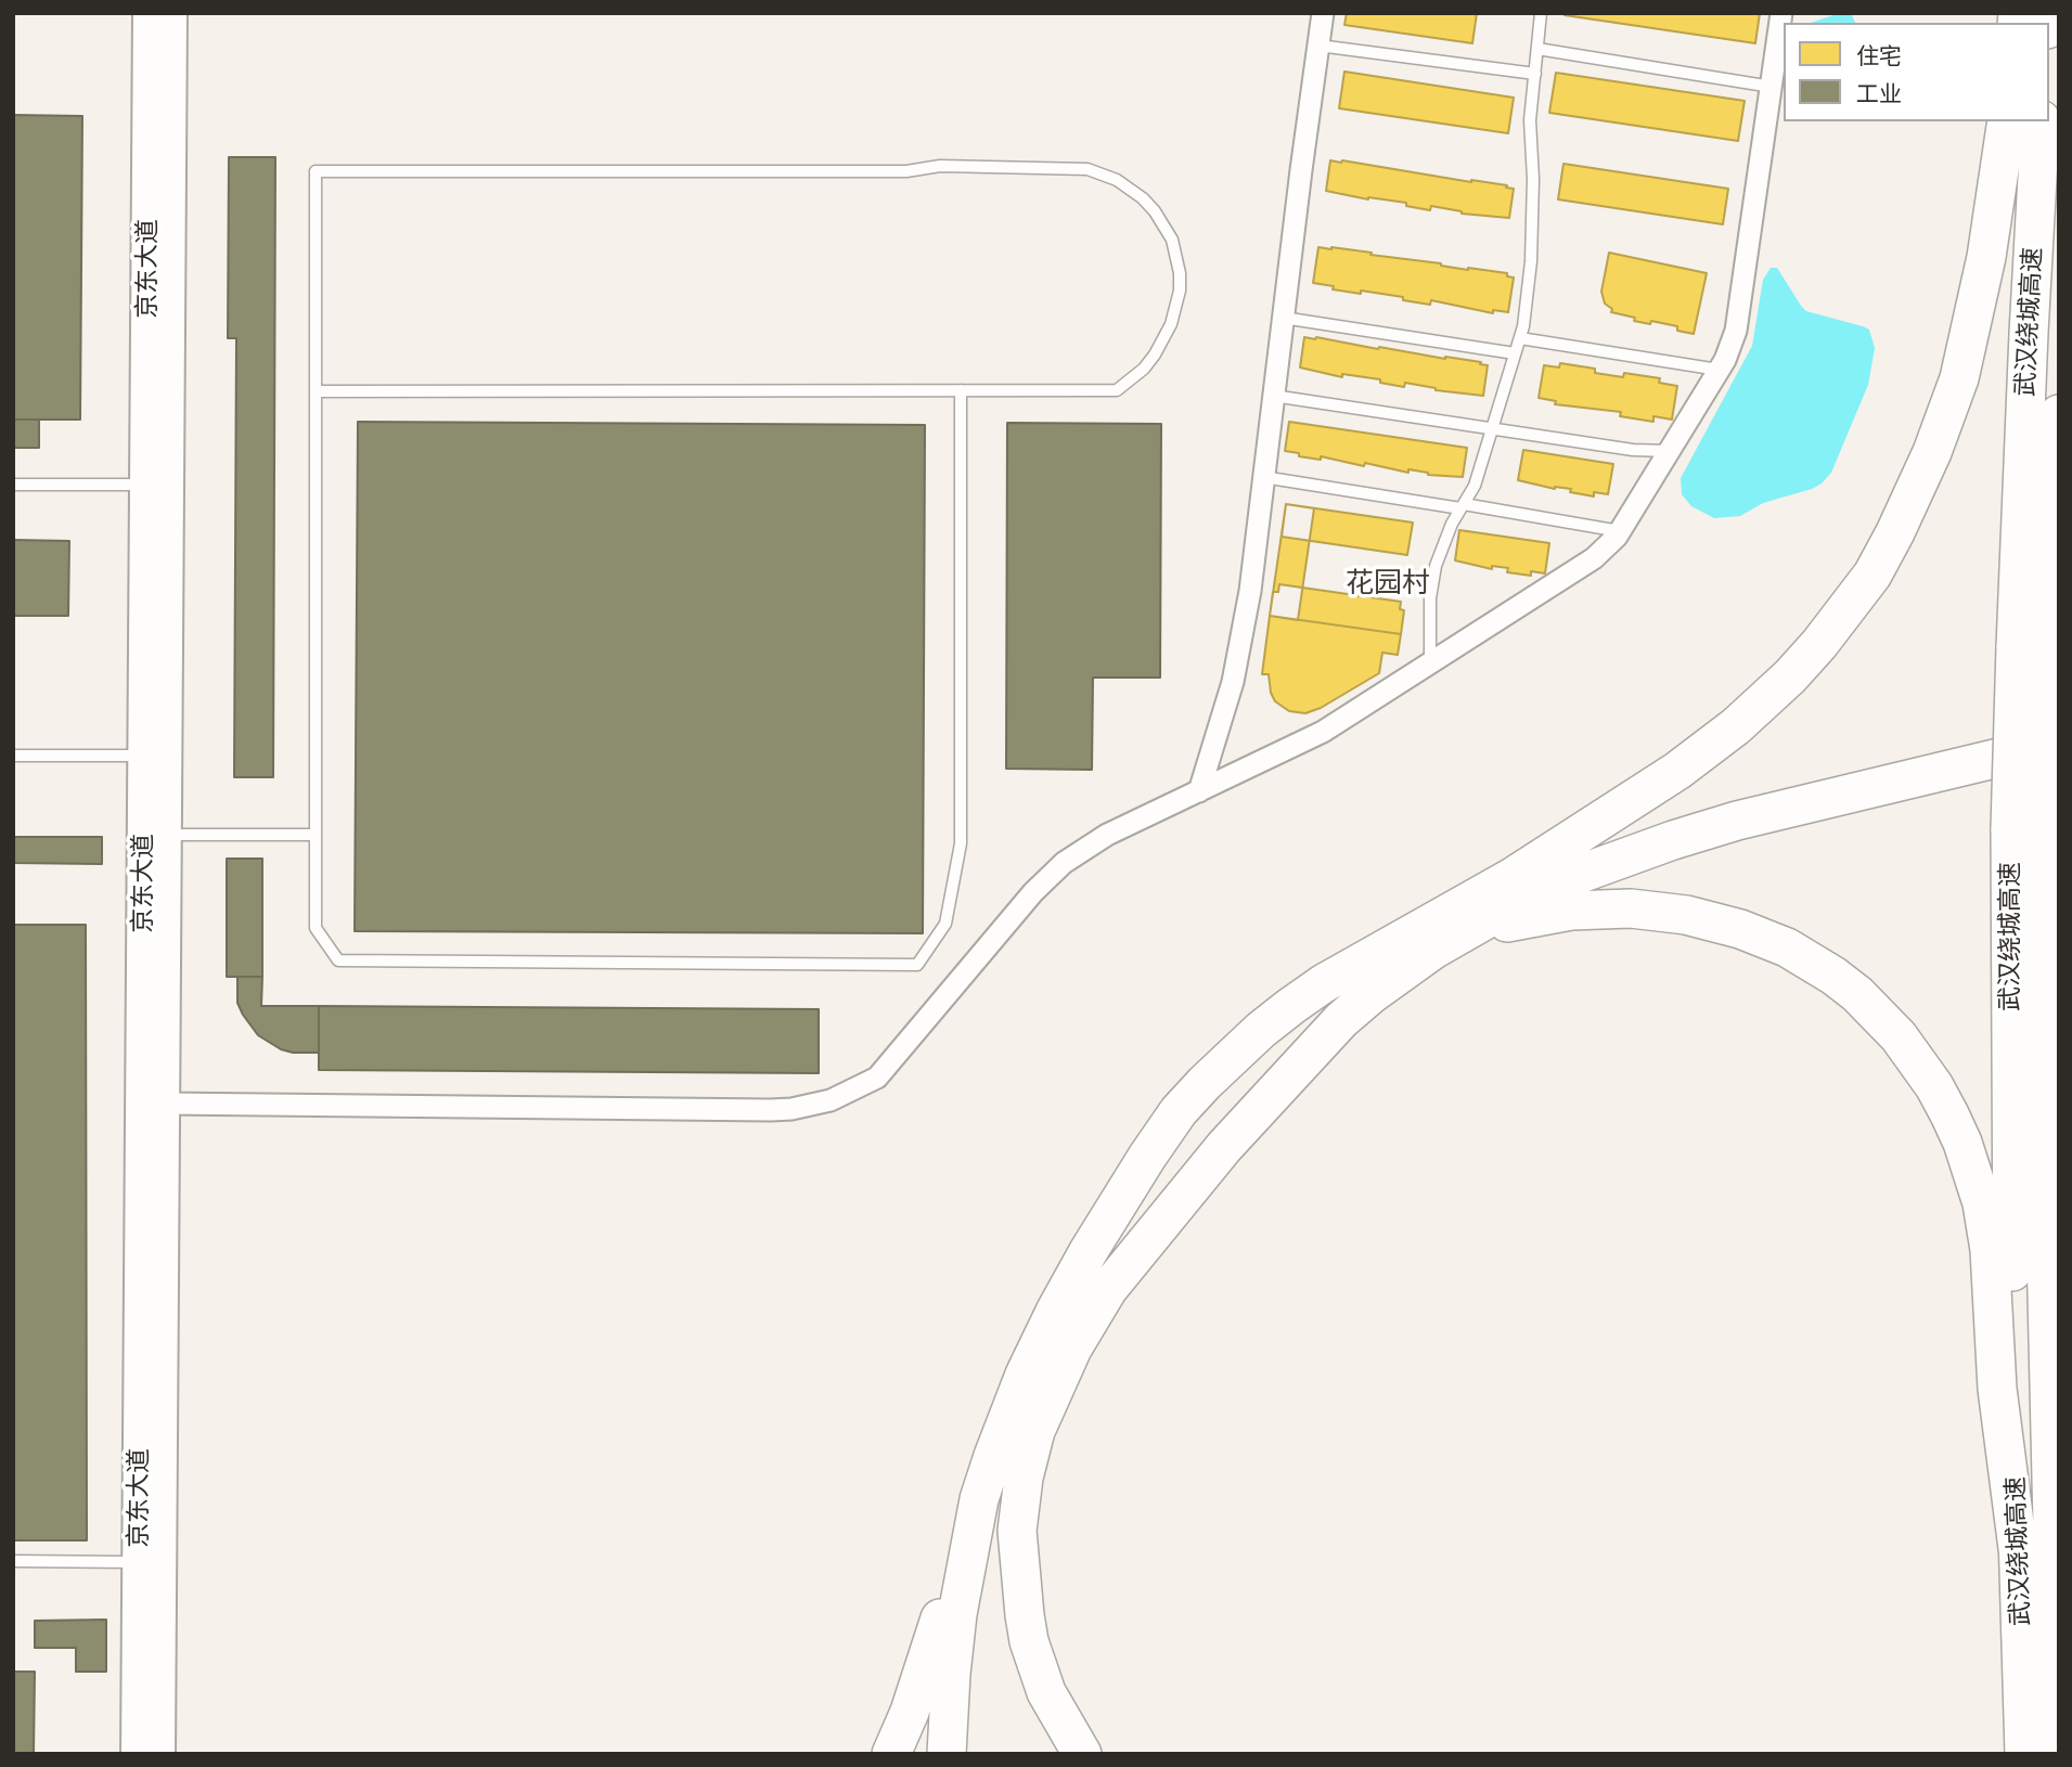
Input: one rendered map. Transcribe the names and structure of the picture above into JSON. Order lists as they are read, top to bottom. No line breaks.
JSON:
{"streets":{"highway":["武汉绕城高速"],"main road":["京东大道"]},"districts":["花园村"],"legend":["住宅","工业"]}
